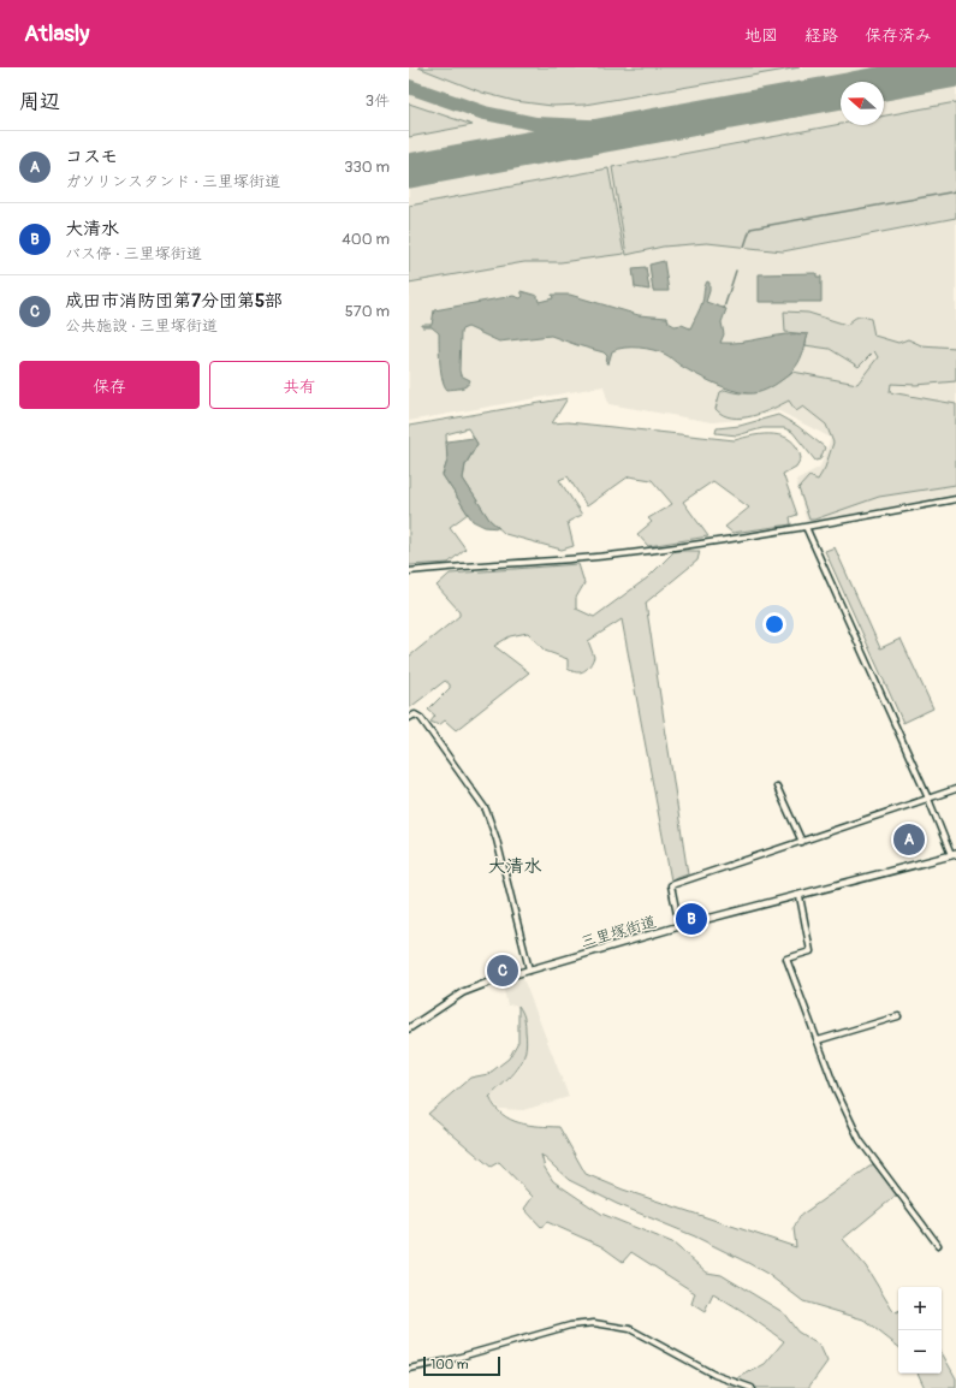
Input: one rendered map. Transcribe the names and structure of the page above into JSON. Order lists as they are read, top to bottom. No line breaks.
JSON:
{"streets":{"main road":["三里塚街道"]},"districts":["大清水"],"scale_bar":"100 m","north":"left","page":{"header":"Atlasly","nav":["地図","経路","保存済み"],"heading":["周辺","3件"],"list":[{"mark":"A","name":"コスモ","note":"ガソリンスタンド · 三里塚街道","value":"330 m"},{"mark":"B","name":"大清水","note":"バス停 · 三里塚街道","value":"400 m"},{"mark":"C","name":"成田市消防団第7分団第5部","note":"公共施設 · 三里塚街道","value":"570 m"}],"buttons":["保存","共有"],"pins":["A","B","C"],"map_buttons":["+","−"],"scale":"100 m"}}
